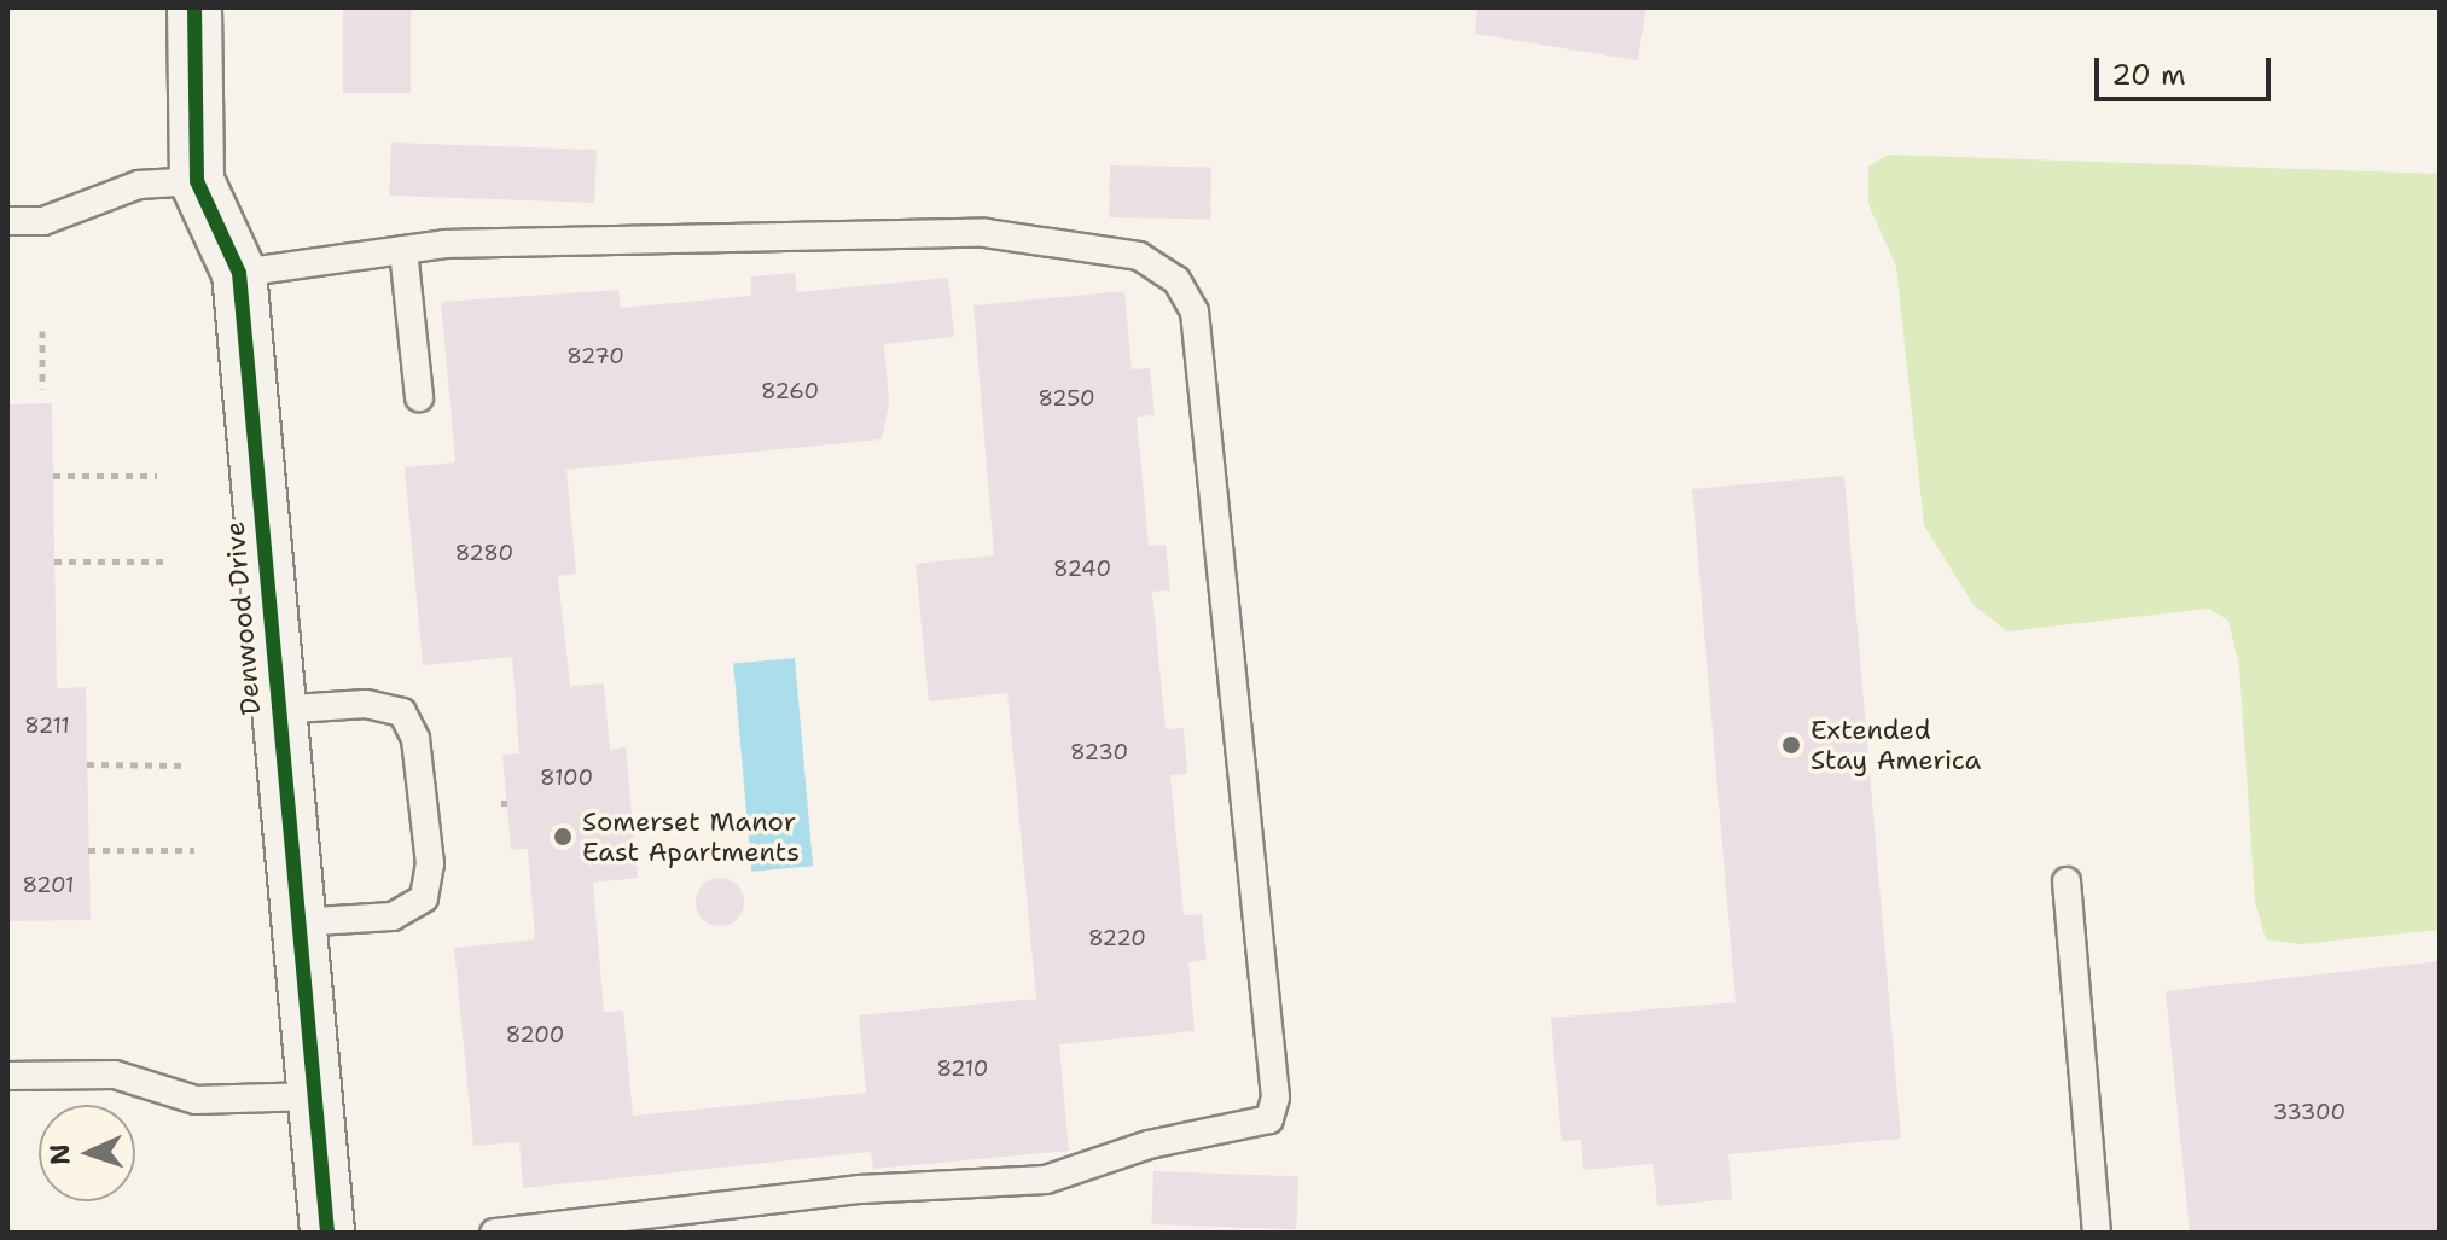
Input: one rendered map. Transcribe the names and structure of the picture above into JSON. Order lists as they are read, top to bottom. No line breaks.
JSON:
{"streets":{"street":["Denwood Drive"]},"places":["Extended Stay America","Somerset Manor East Apartments"],"house_numbers":["8270","8260","8250","8280","8240","8211","8230","8100","8201","8220","8200","8210","33300"],"scale_bar":"20 m","north":"left"}
